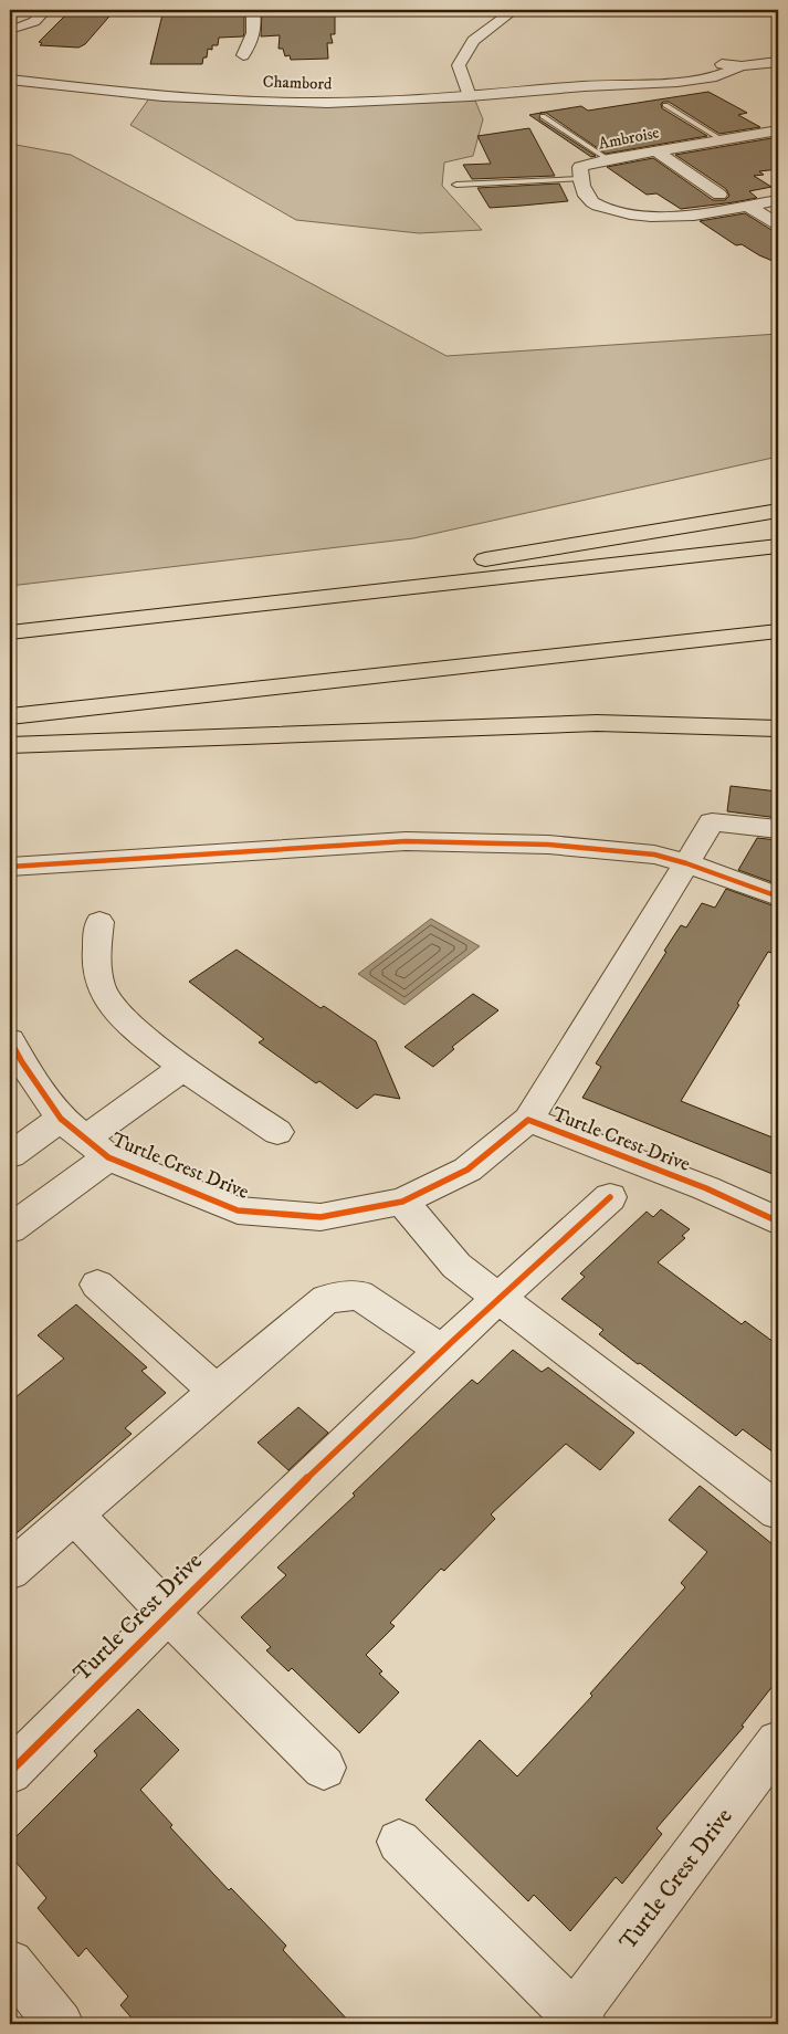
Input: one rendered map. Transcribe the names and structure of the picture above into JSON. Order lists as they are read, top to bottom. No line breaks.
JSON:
{"streets":{"street":["Chambord","Ambroise","Turtle Crest Drive"]}}
